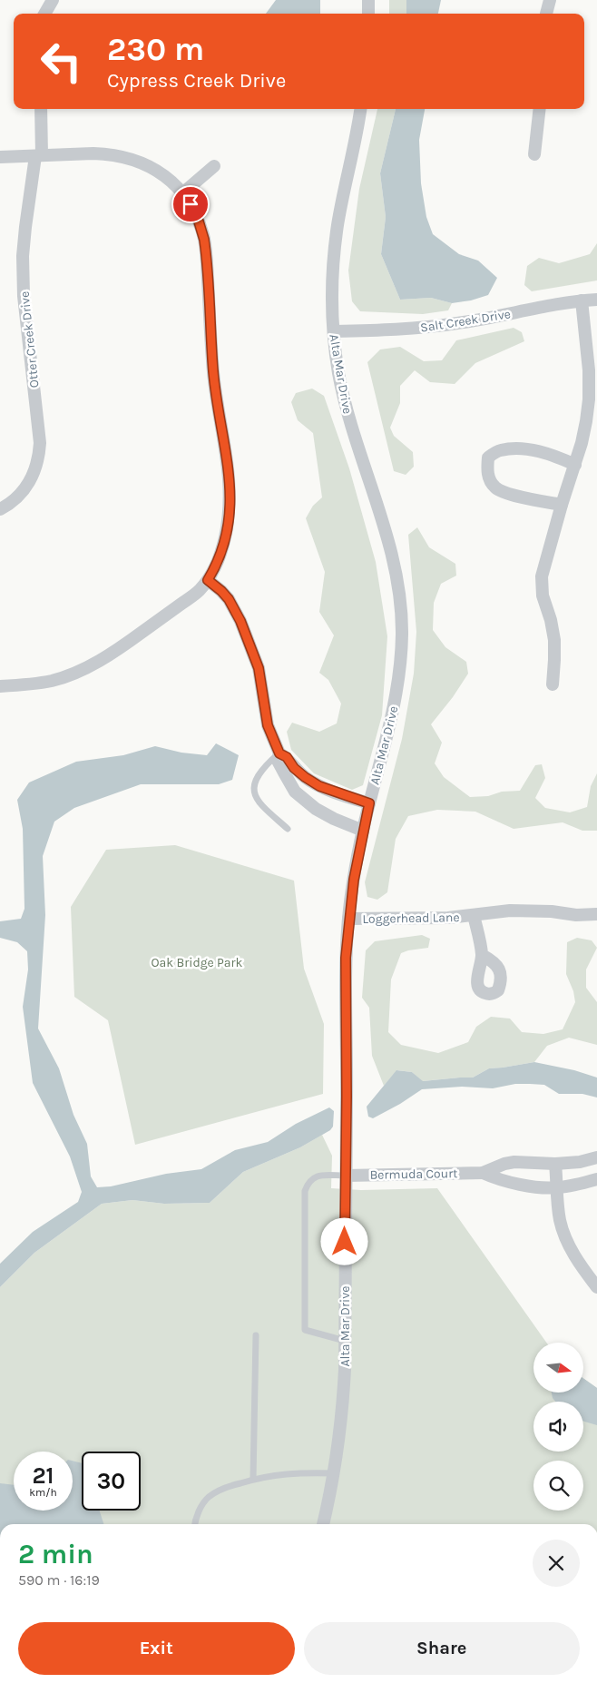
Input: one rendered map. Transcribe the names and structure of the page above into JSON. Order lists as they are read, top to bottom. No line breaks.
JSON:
{"streets":{"street":["Salt Creek Drive","Otter Creek Drive","Alta Mar Drive","Loggerhead Lane","Bermuda Court"]},"crossings":[["Salt Creek Drive","Alta Mar Drive"],["Alta Mar Drive","Loggerhead Lane"],["Alta Mar Drive","Bermuda Court"]],"parks":["Oak Bridge Park"],"north":"right","page":{"turn":["230 m","Cypress Creek Drive"],"speed":"21 km/h","limit":"30","heading":["2 min","590 m · 16:19"],"buttons":["Exit","Share"]}}
